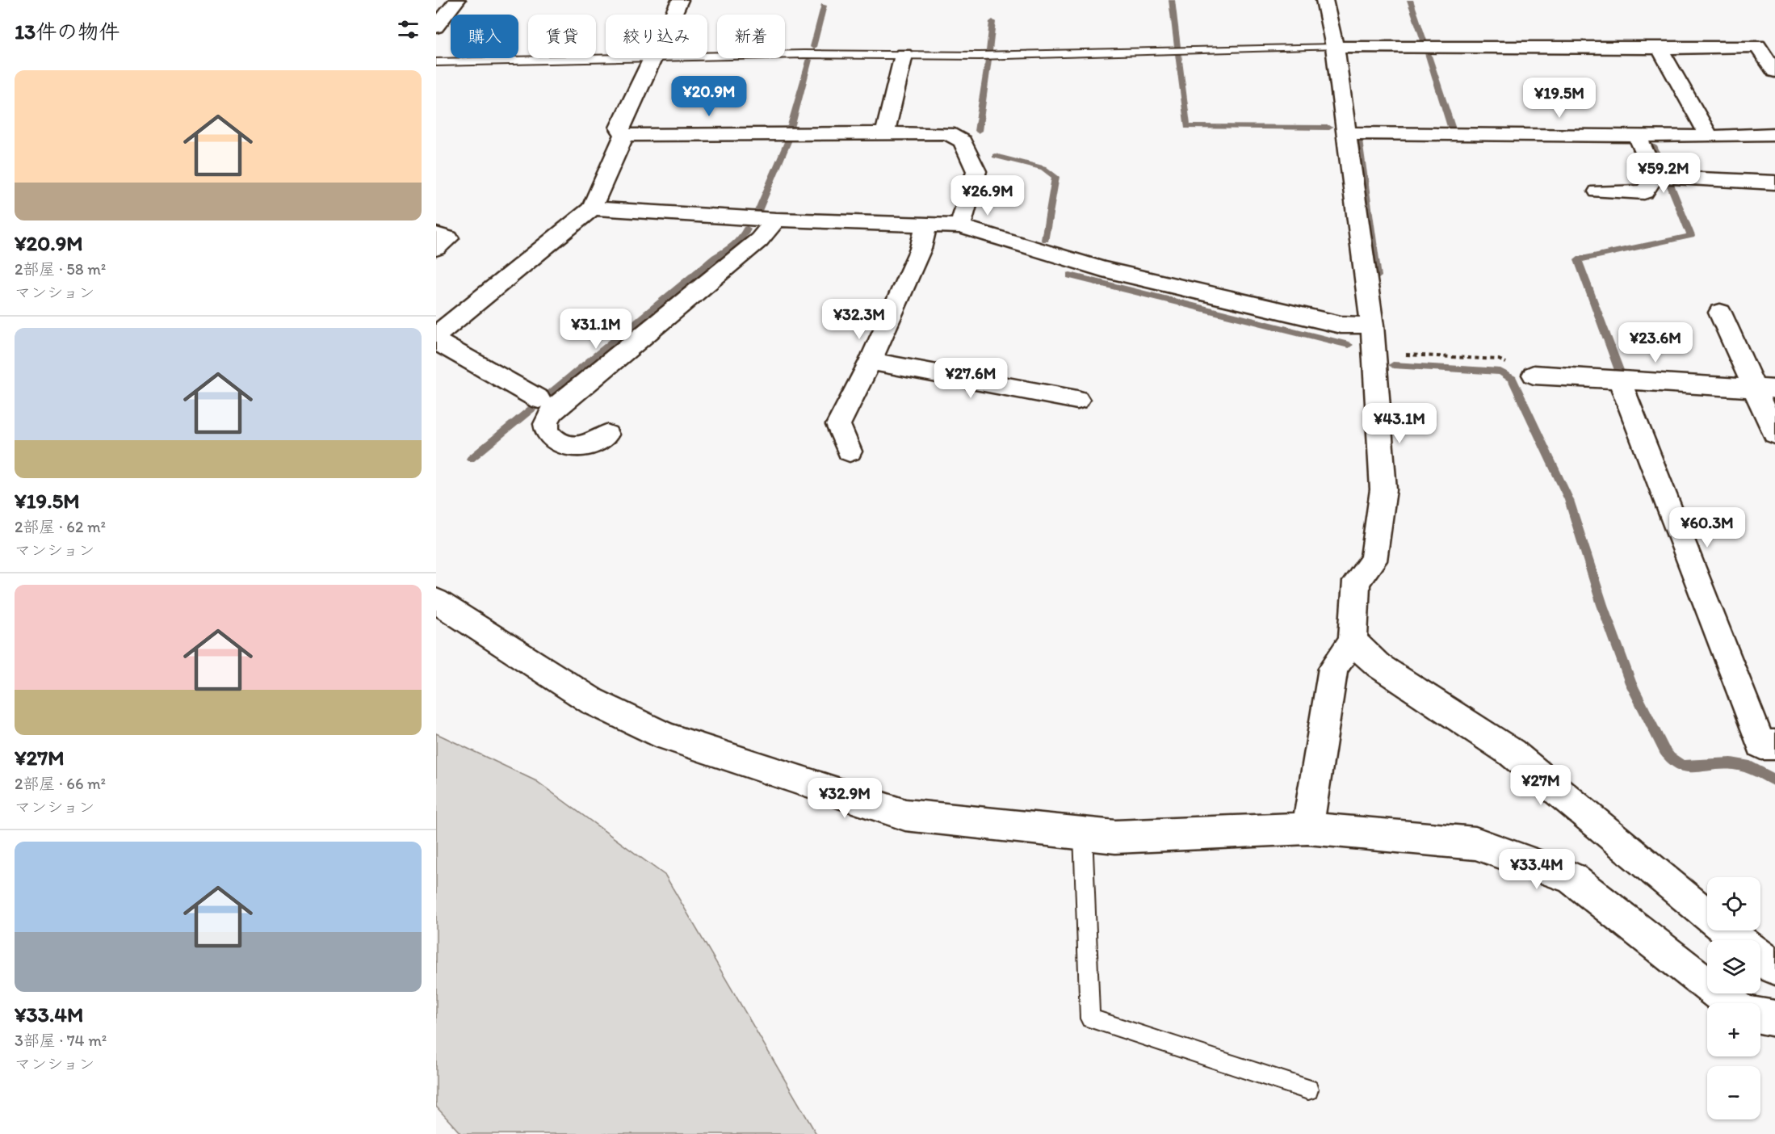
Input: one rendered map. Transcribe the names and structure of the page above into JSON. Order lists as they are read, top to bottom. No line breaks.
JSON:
{"page":{"heading":"13件の物件","chip":["購入","賃貸","絞り込み","新着"],"list":[{"name":"¥20.9M","note":"2部屋 · 58 m² · マンション"},{"name":"¥19.5M","note":"2部屋 · 62 m² · マンション"},{"name":"¥27M","note":"2部屋 · 66 m² · マンション"},{"name":"¥33.4M","note":"3部屋 · 74 m² · マンション"}],"price":["¥20.9M","¥19.5M","¥59.2M","¥26.9M","¥32.3M","¥31.1M","¥23.6M","¥27.6M","¥43.1M","¥60.3M","¥27M","¥32.9M","¥33.4M"],"map_buttons":["+","−"]}}
